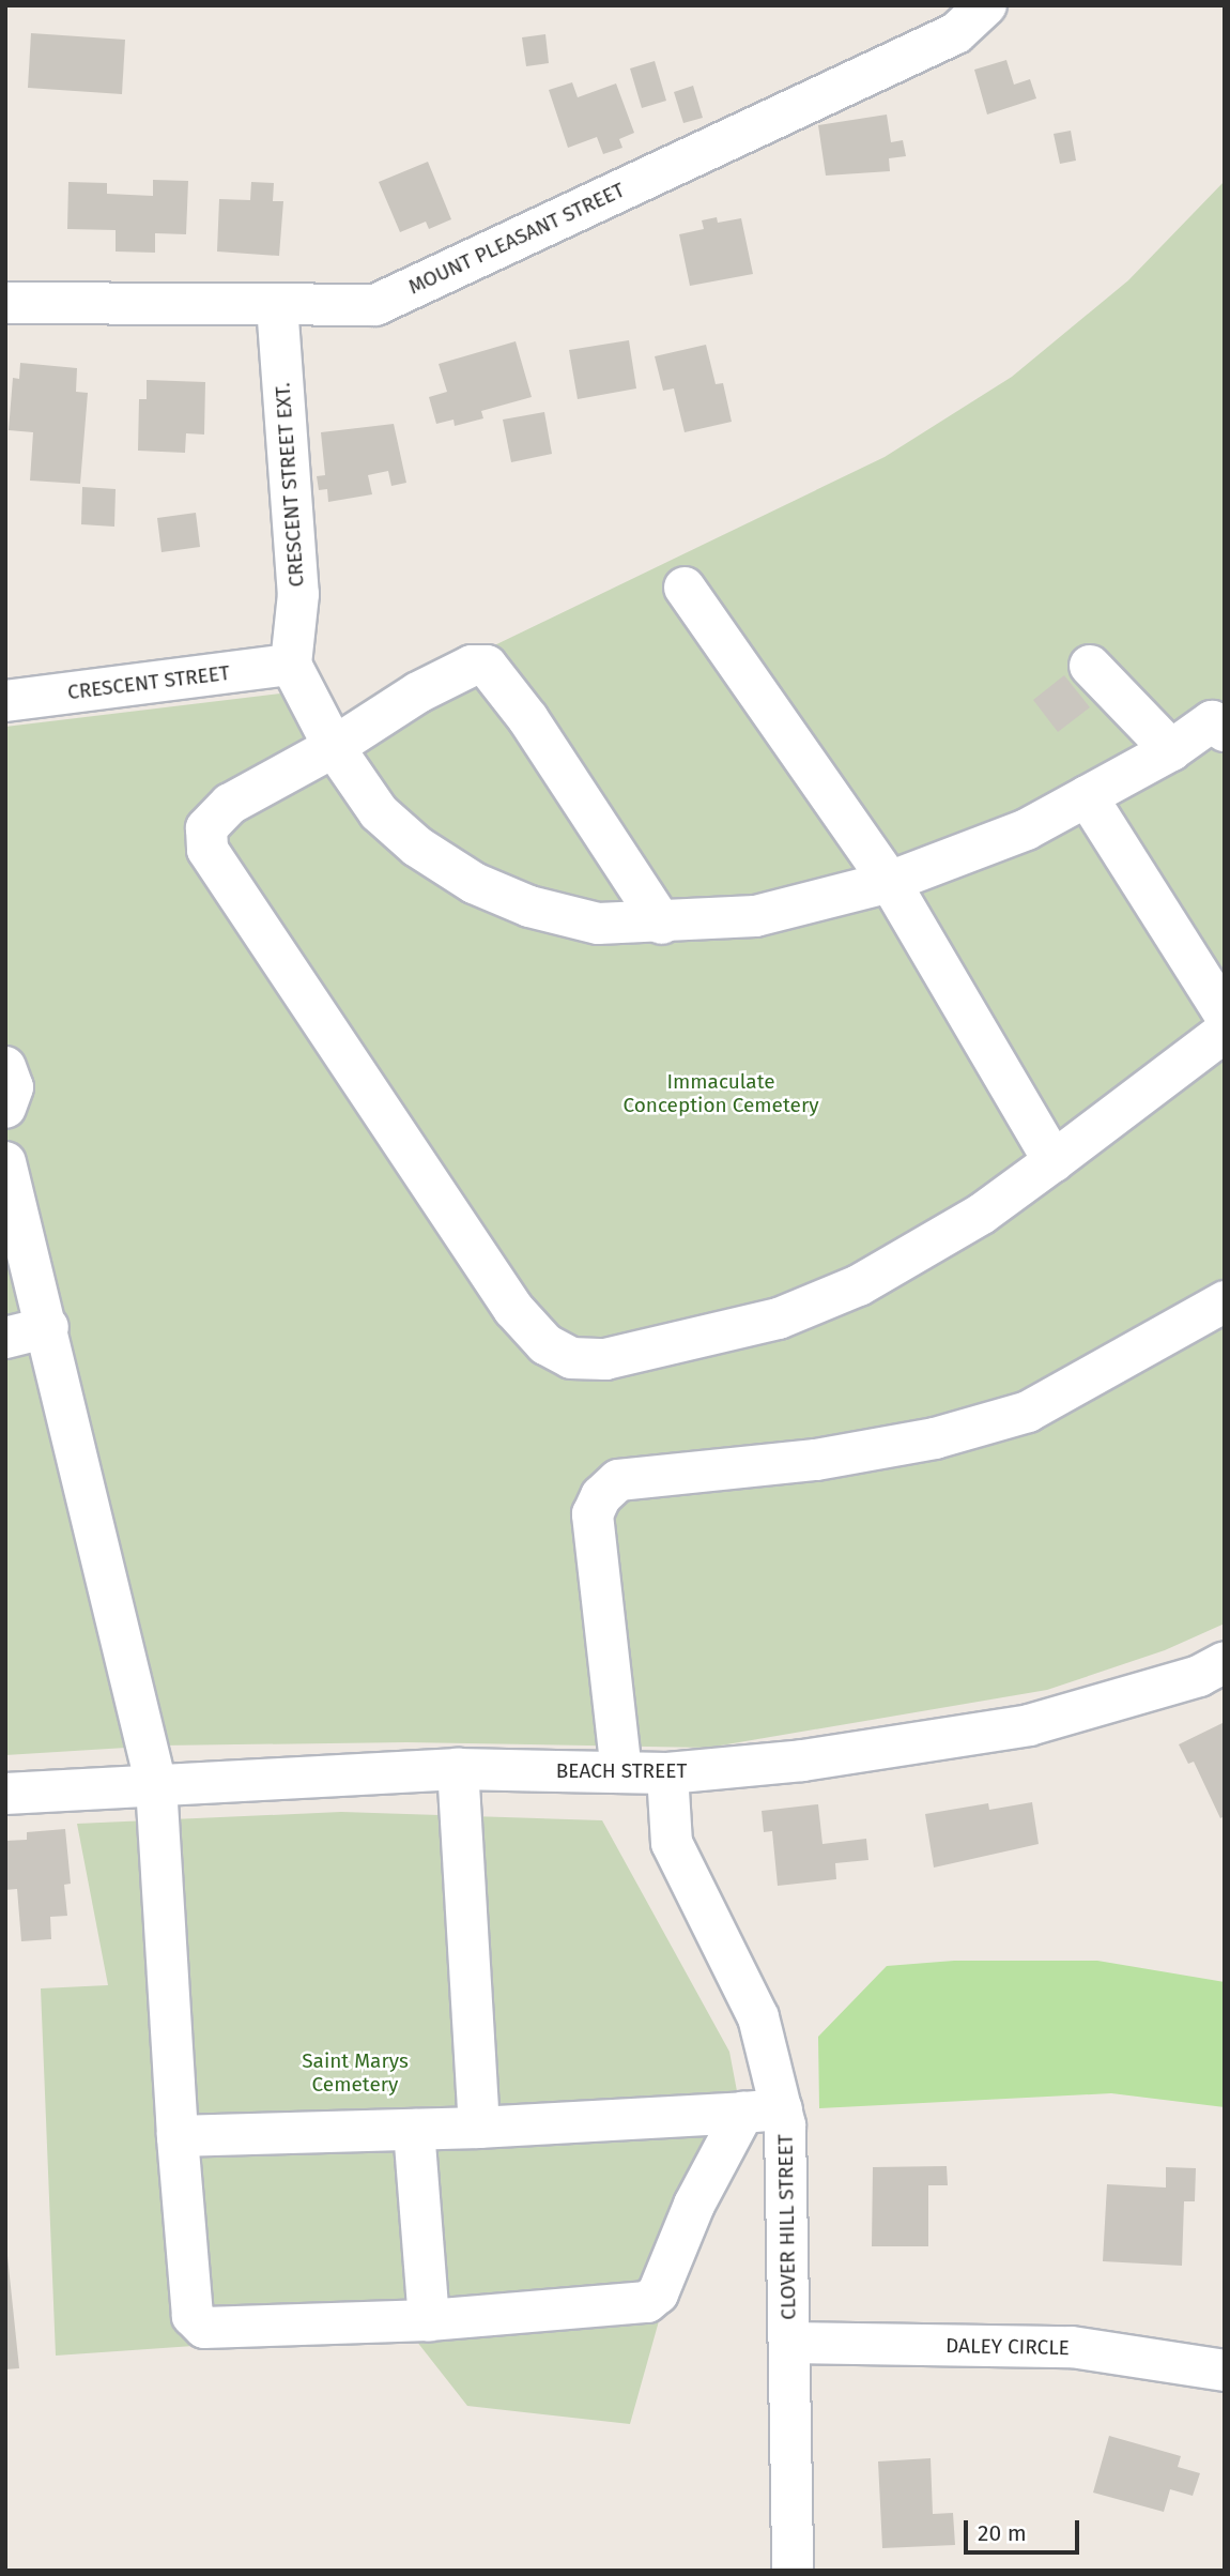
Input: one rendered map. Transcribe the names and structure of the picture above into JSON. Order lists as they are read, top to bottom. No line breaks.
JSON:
{"streets":{"street":["MOUNT PLEASANT STREET","CRESCENT STREET EXT.","CRESCENT STREET","BEACH STREET","CLOVER HILL STREET","DALEY CIRCLE"]},"crossings":[["MOUNT PLEASANT STREET","CRESCENT STREET EXT."],["CRESCENT STREET EXT.","CRESCENT STREET"],["BEACH STREET","CLOVER HILL STREET"],["CLOVER HILL STREET","DALEY CIRCLE"]],"parks":["Immaculate Conception Cemetery","Saint Marys Cemetery"],"scale_bar":"20 m"}
